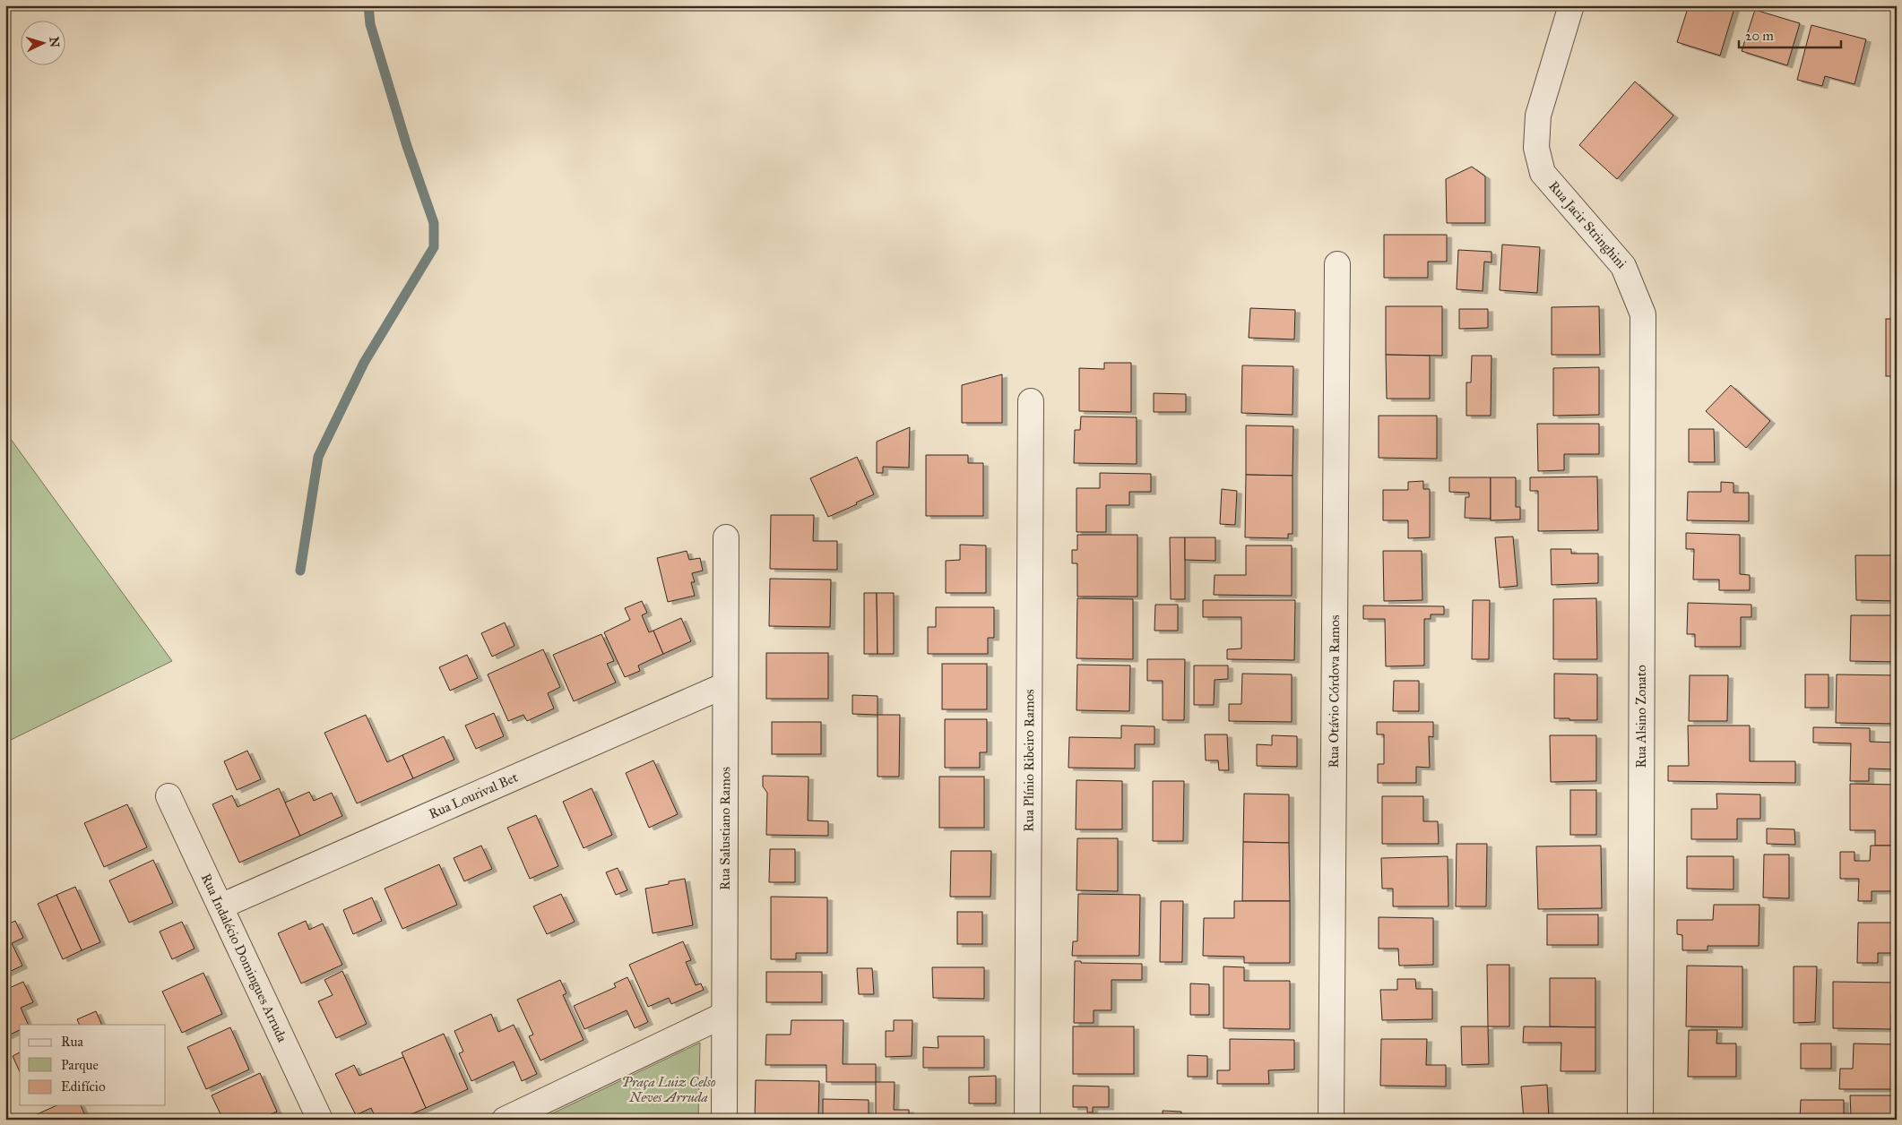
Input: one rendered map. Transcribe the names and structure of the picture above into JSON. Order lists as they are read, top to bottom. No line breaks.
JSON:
{"streets":{"street":["Rua Jacir Stringhini","Rua Otávio Córdova Ramos","Rua Alsino Zonato","Rua Plínio Ribeiro Ramos","Rua Lourival Bet","Rua Salustiano Ramos","Rua Indalécio Domingues Arruda"]},"crossings":[["Rua Jacir Stringhini","Rua Alsino Zonato"],["Rua Lourival Bet","Rua Salustiano Ramos"],["Rua Lourival Bet","Rua Indalécio Domingues Arruda"]],"parks":["Praça Luiz Celso Neves Arruda"],"legend":["Rua","Parque","Edifício"],"scale_bar":"20 m","north":"right"}
